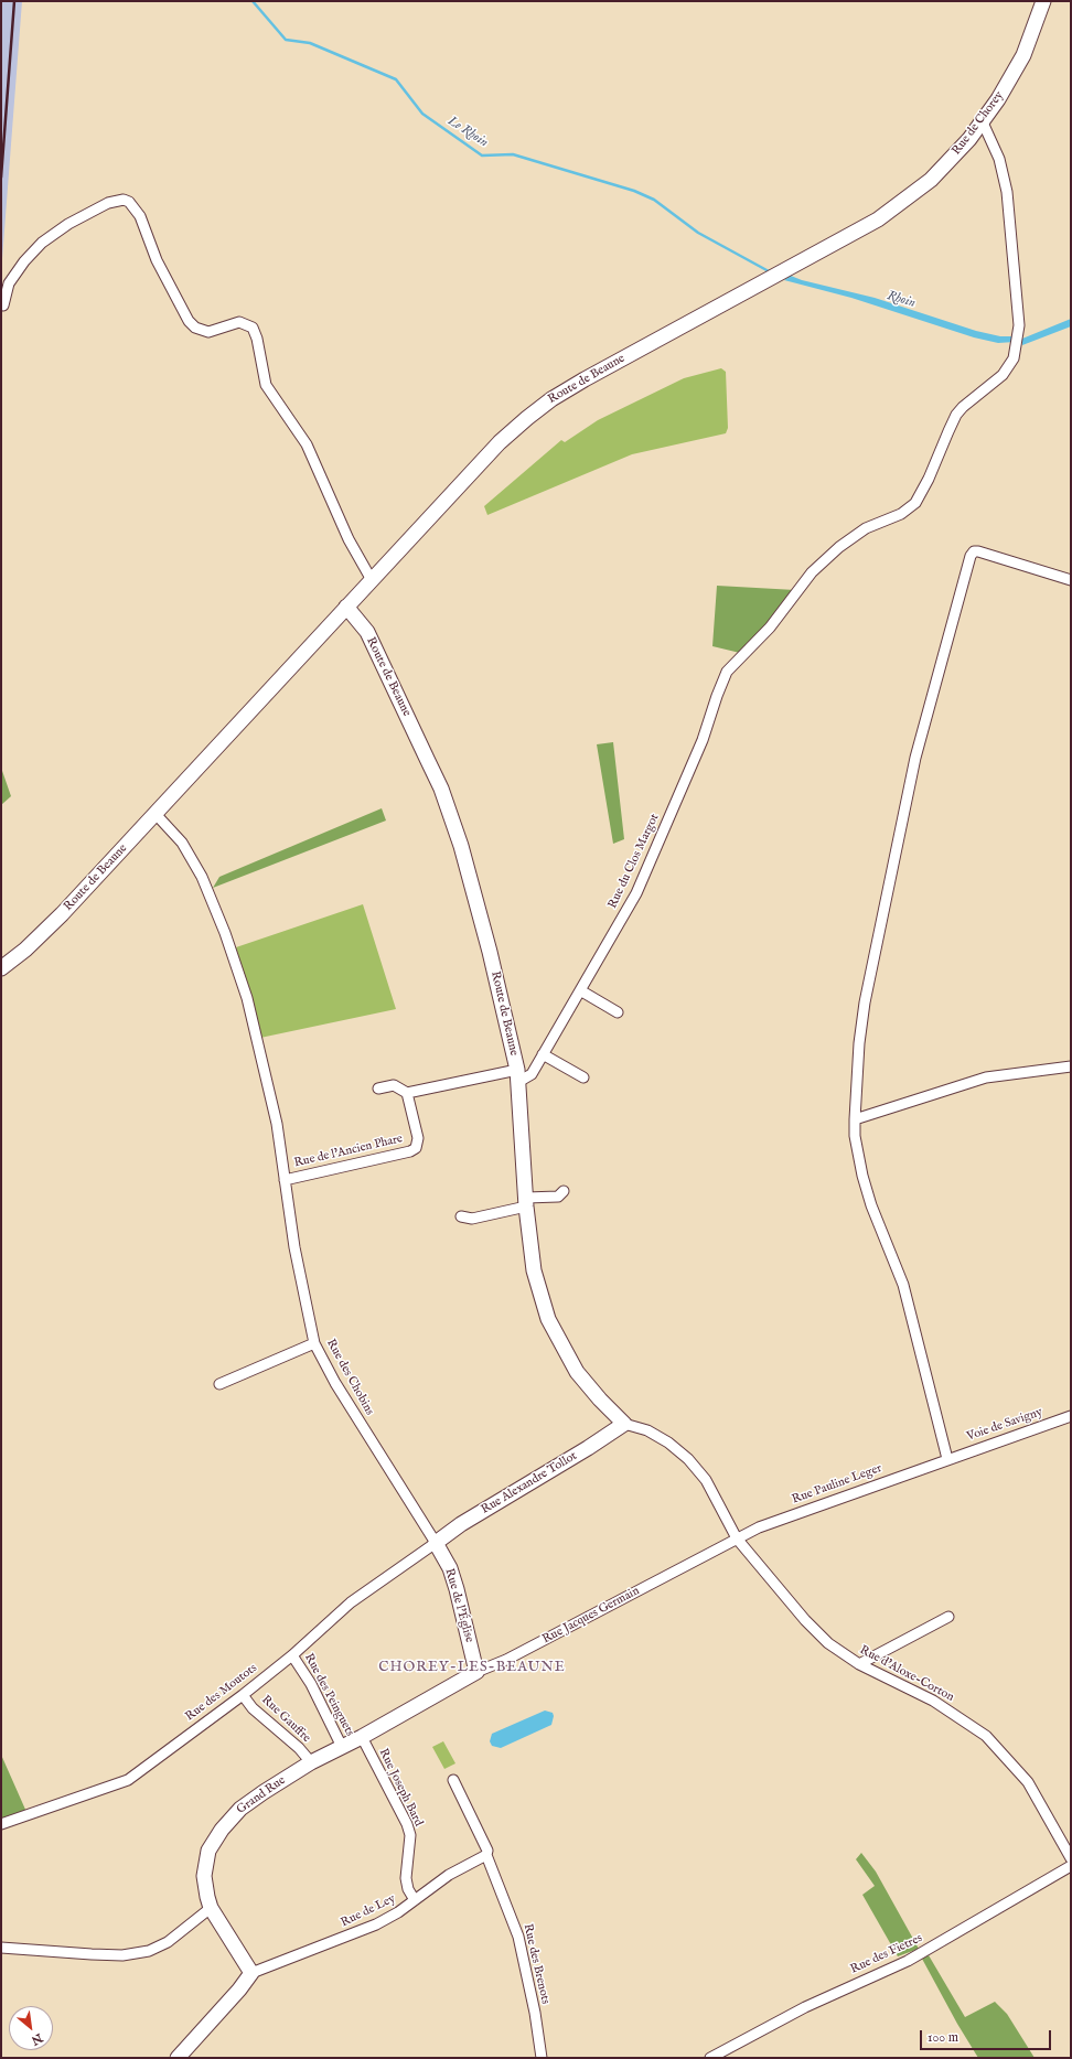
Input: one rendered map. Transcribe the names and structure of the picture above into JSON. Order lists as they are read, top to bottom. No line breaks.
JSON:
{"streets":{"street":["Rue de Chorey","Route de Beaune","Rue du Clos Margot","Rue de l'Ancien Phare","Rue des Chobins","Voie de Savigny","Rue Alexandre Tollot","Rue Pauline Leger","Rue de l'Église","Rue Jacques Germain","Rue d'Aloxe-Corton","Rue des Moutots","Rue des Peinguets","Rue Gauffre","Rue Joseph Bard","Grand Rue","Rue de Ley","Rue des Fietres","Rue des Brenots"]},"crossings":[["Rue de Chorey","Route de Beaune"],["Rue de Chorey","Rue du Clos Margot"],["Route de Beaune","Rue du Clos Margot"],["Route de Beaune","Rue des Chobins"],["Route de Beaune","Rue Alexandre Tollot"],["Route de Beaune","Rue d'Aloxe-Corton"],["Rue de l'Ancien Phare","Rue des Chobins"],["Rue des Chobins","Rue Alexandre Tollot"],["Rue des Chobins","Rue de l'Église"],["Rue des Chobins","Rue des Moutots"],["Voie de Savigny","Rue Pauline Leger"],["Rue Alexandre Tollot","Rue de l'Église"],["Rue Alexandre Tollot","Rue d'Aloxe-Corton"],["Rue Alexandre Tollot","Rue des Moutots"],["Rue Pauline Leger","Rue Jacques Germain"],["Rue Pauline Leger","Rue d'Aloxe-Corton"],["Rue de l'Église","Rue Jacques Germain"],["Rue de l'Église","Rue des Moutots"],["Rue Jacques Germain","Rue d'Aloxe-Corton"],["Rue Jacques Germain","Grand Rue"],["Rue des Moutots","Rue des Peinguets"],["Rue des Moutots","Rue Gauffre"],["Rue des Peinguets","Grand Rue"],["Rue Gauffre","Grand Rue"],["Rue Joseph Bard","Grand Rue"],["Rue Joseph Bard","Rue de Ley"],["Grand Rue","Rue de Ley"],["Rue de Ley","Rue des Brenots"]],"districts":["CHOREY-LES-BEAUNE"],"water":["Le Rhoin","Rhoin"],"scale_bar":"100 m","north":"bottom right"}
